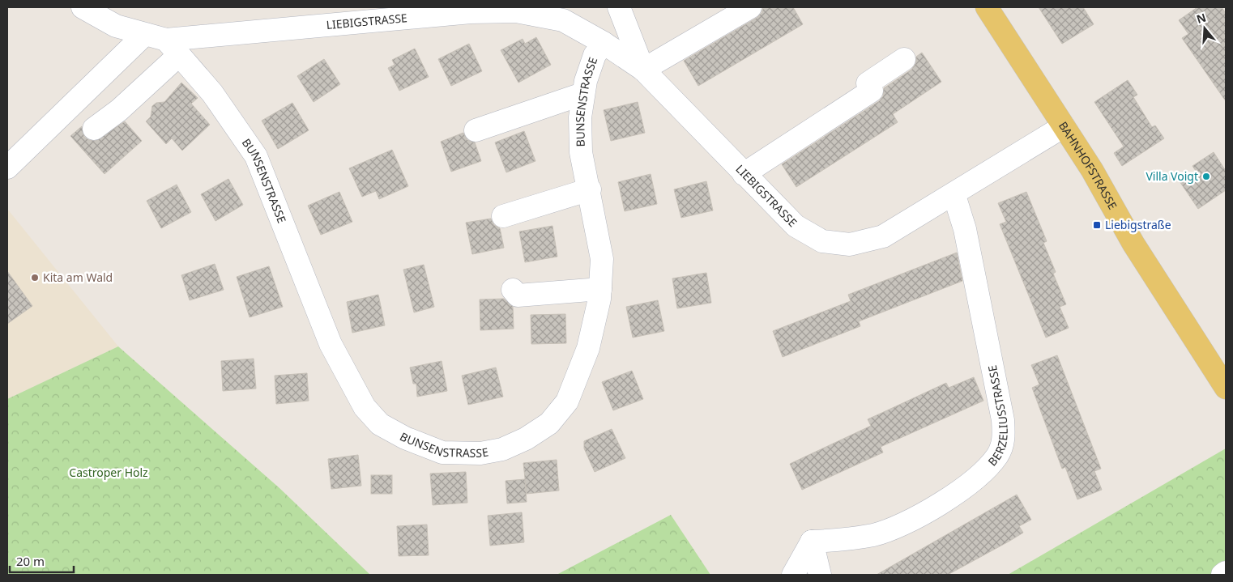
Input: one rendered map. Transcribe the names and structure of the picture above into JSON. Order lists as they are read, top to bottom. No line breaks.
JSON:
{"streets":{"main road":["BAHNHOFSTRASSE"],"street":["LIEBIGSTRASSE","BUNSENSTRASSE","BERZELIUSSTRASSE"]},"crossings":[["LIEBIGSTRASSE","BUNSENSTRASSE"],["LIEBIGSTRASSE","BAHNHOFSTRASSE"],["LIEBIGSTRASSE","BERZELIUSSTRASSE"]],"parks":["Castroper Holz"],"places":{"other":["Villa Voigt","Kita am Wald"],"transit":["Liebigstraße"]},"scale_bar":"20 m","north":"top"}
